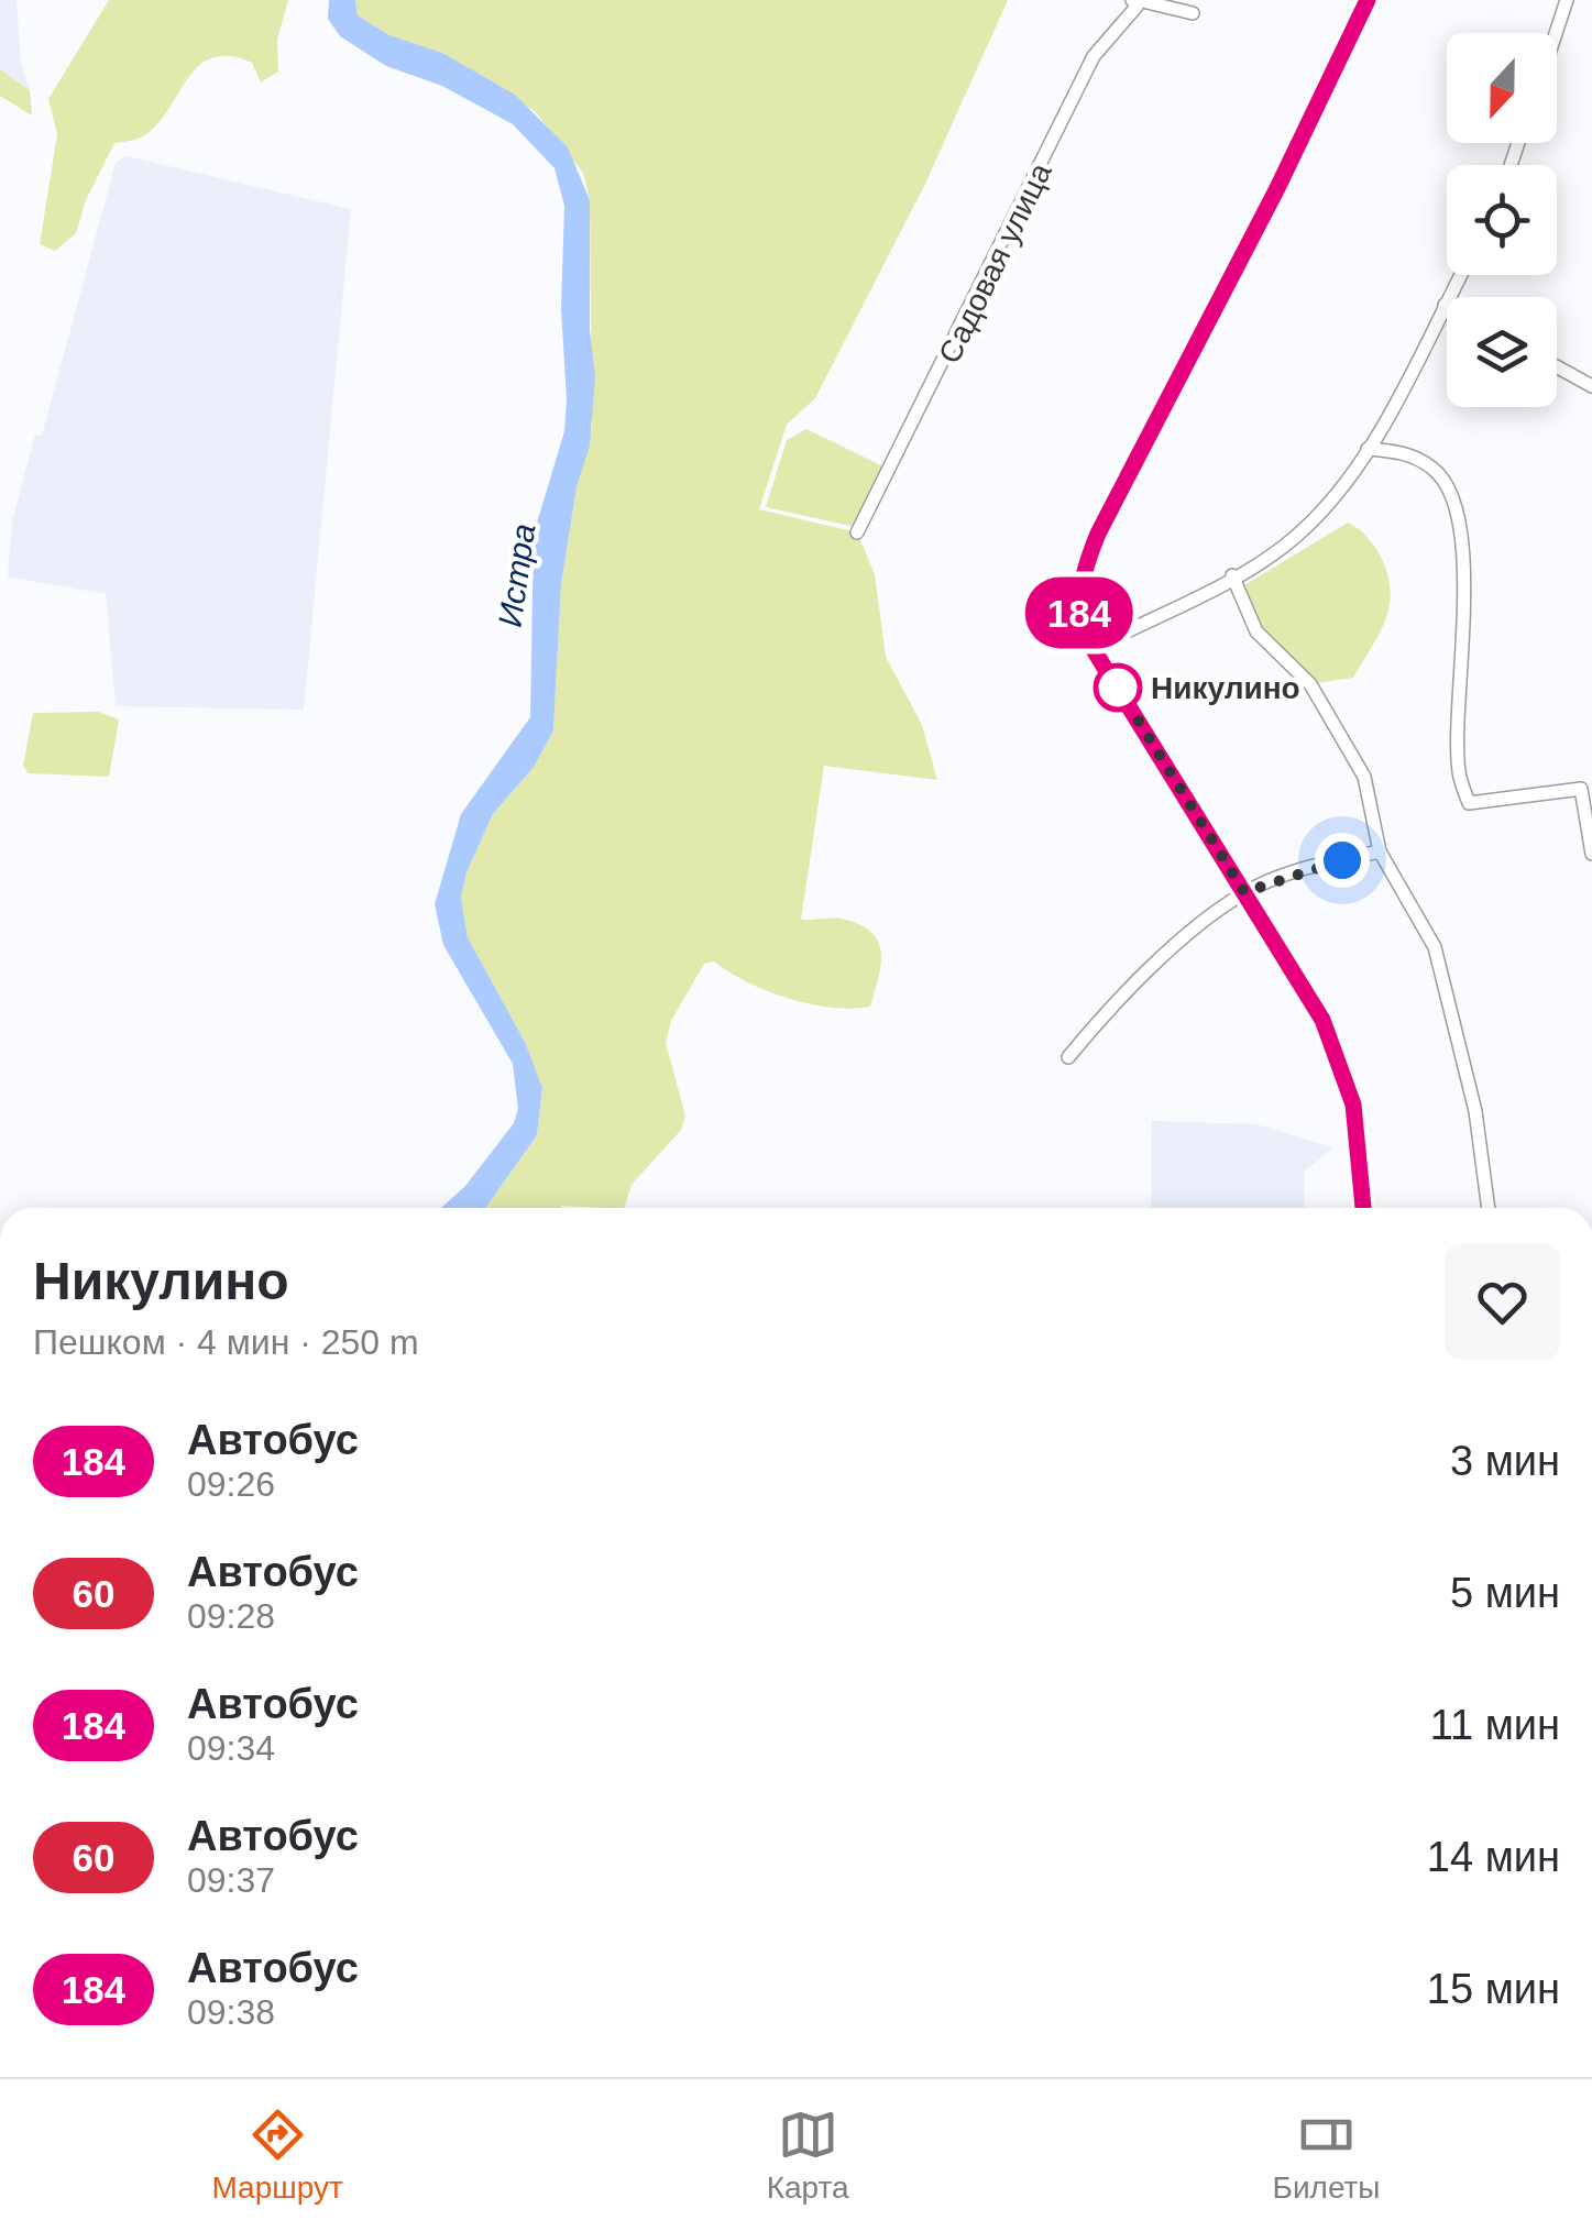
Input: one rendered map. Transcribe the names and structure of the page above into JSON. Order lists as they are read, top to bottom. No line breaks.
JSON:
{"streets":{"street":["Садовая улица"]},"water":["Истра"],"places":["Никулино"],"lines":["bus line 184"],"north":"bottom","page":{"on_map":"184","heading":["Никулино","Пешком · 4 мин · 250 m"],"list":[{"mark":"184","name":"Автобус","note":"09:26","value":"3 мин"},{"mark":"60","name":"Автобус","note":"09:28","value":"5 мин"},{"mark":"184","name":"Автобус","note":"09:34","value":"11 мин"},{"mark":"60","name":"Автобус","note":"09:37","value":"14 мин"},{"mark":"184","name":"Автобус","note":"09:38","value":"15 мин"}],"tabs":["Маршрут","Карта","Билеты"]}}
